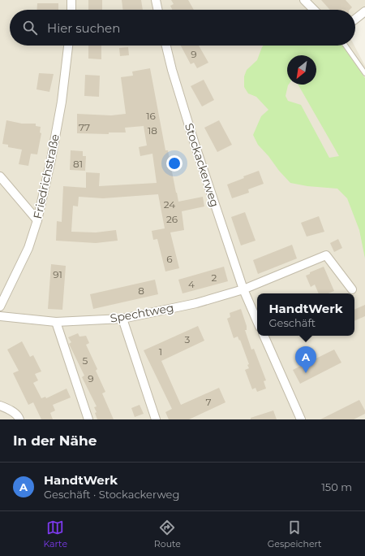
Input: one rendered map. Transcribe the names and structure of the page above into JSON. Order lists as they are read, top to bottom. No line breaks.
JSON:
{"streets":{"street":["Stockackerweg","Friedrichstraße","Spechtweg"]},"crossings":[["Stockackerweg","Spechtweg"]],"house_numbers":["9","16","77","18","81","24","26","6","91","2","4","8","3","1","5","9","7"],"north":"bottom left","page":{"search":"Hier suchen","popup":["HandtWerk","Geschäft"],"pins":"A","heading":"In der Nähe","list":[{"mark":"A","name":"HandtWerk","note":"Geschäft · Stockackerweg","value":"150 m"}],"nav":["Karte","Route","Gespeichert"]}}
